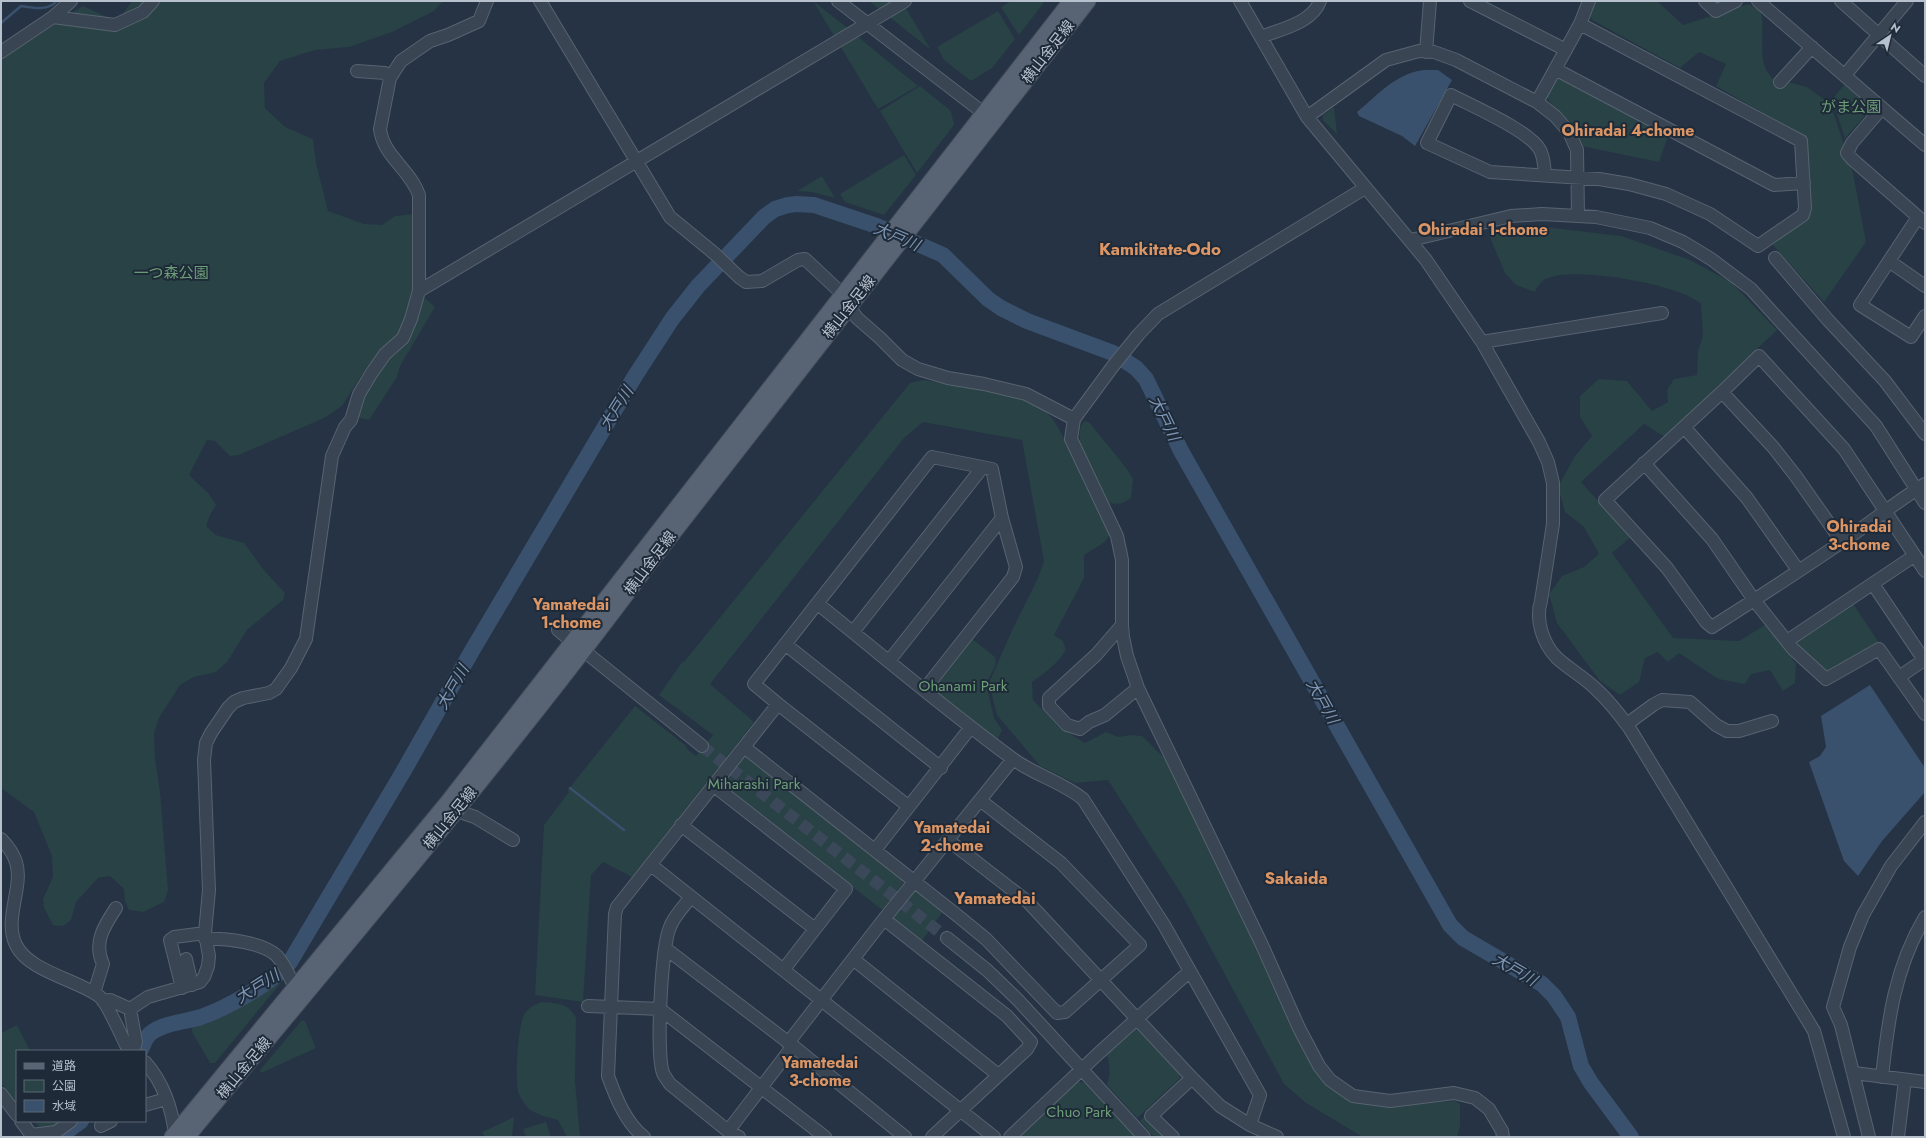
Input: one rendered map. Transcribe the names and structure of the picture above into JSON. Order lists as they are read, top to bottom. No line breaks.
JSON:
{"streets":{"main road":["横山金足線"]},"districts":["Ohiradai 4-chome","Ohiradai 1-chome","Kamikitate-Odo","Ohiradai 3-chome","Yamatedai 1-chome","Yamatedai 2-chome","Sakaida","Yamatedai","Yamatedai 3-chome"],"water":["大戸川"],"parks":["がま公園","一つ森公園","Ohanami Park","Miharashi Park","Chuo Park"],"legend":["道路","公園","水域"],"north":"top right"}
